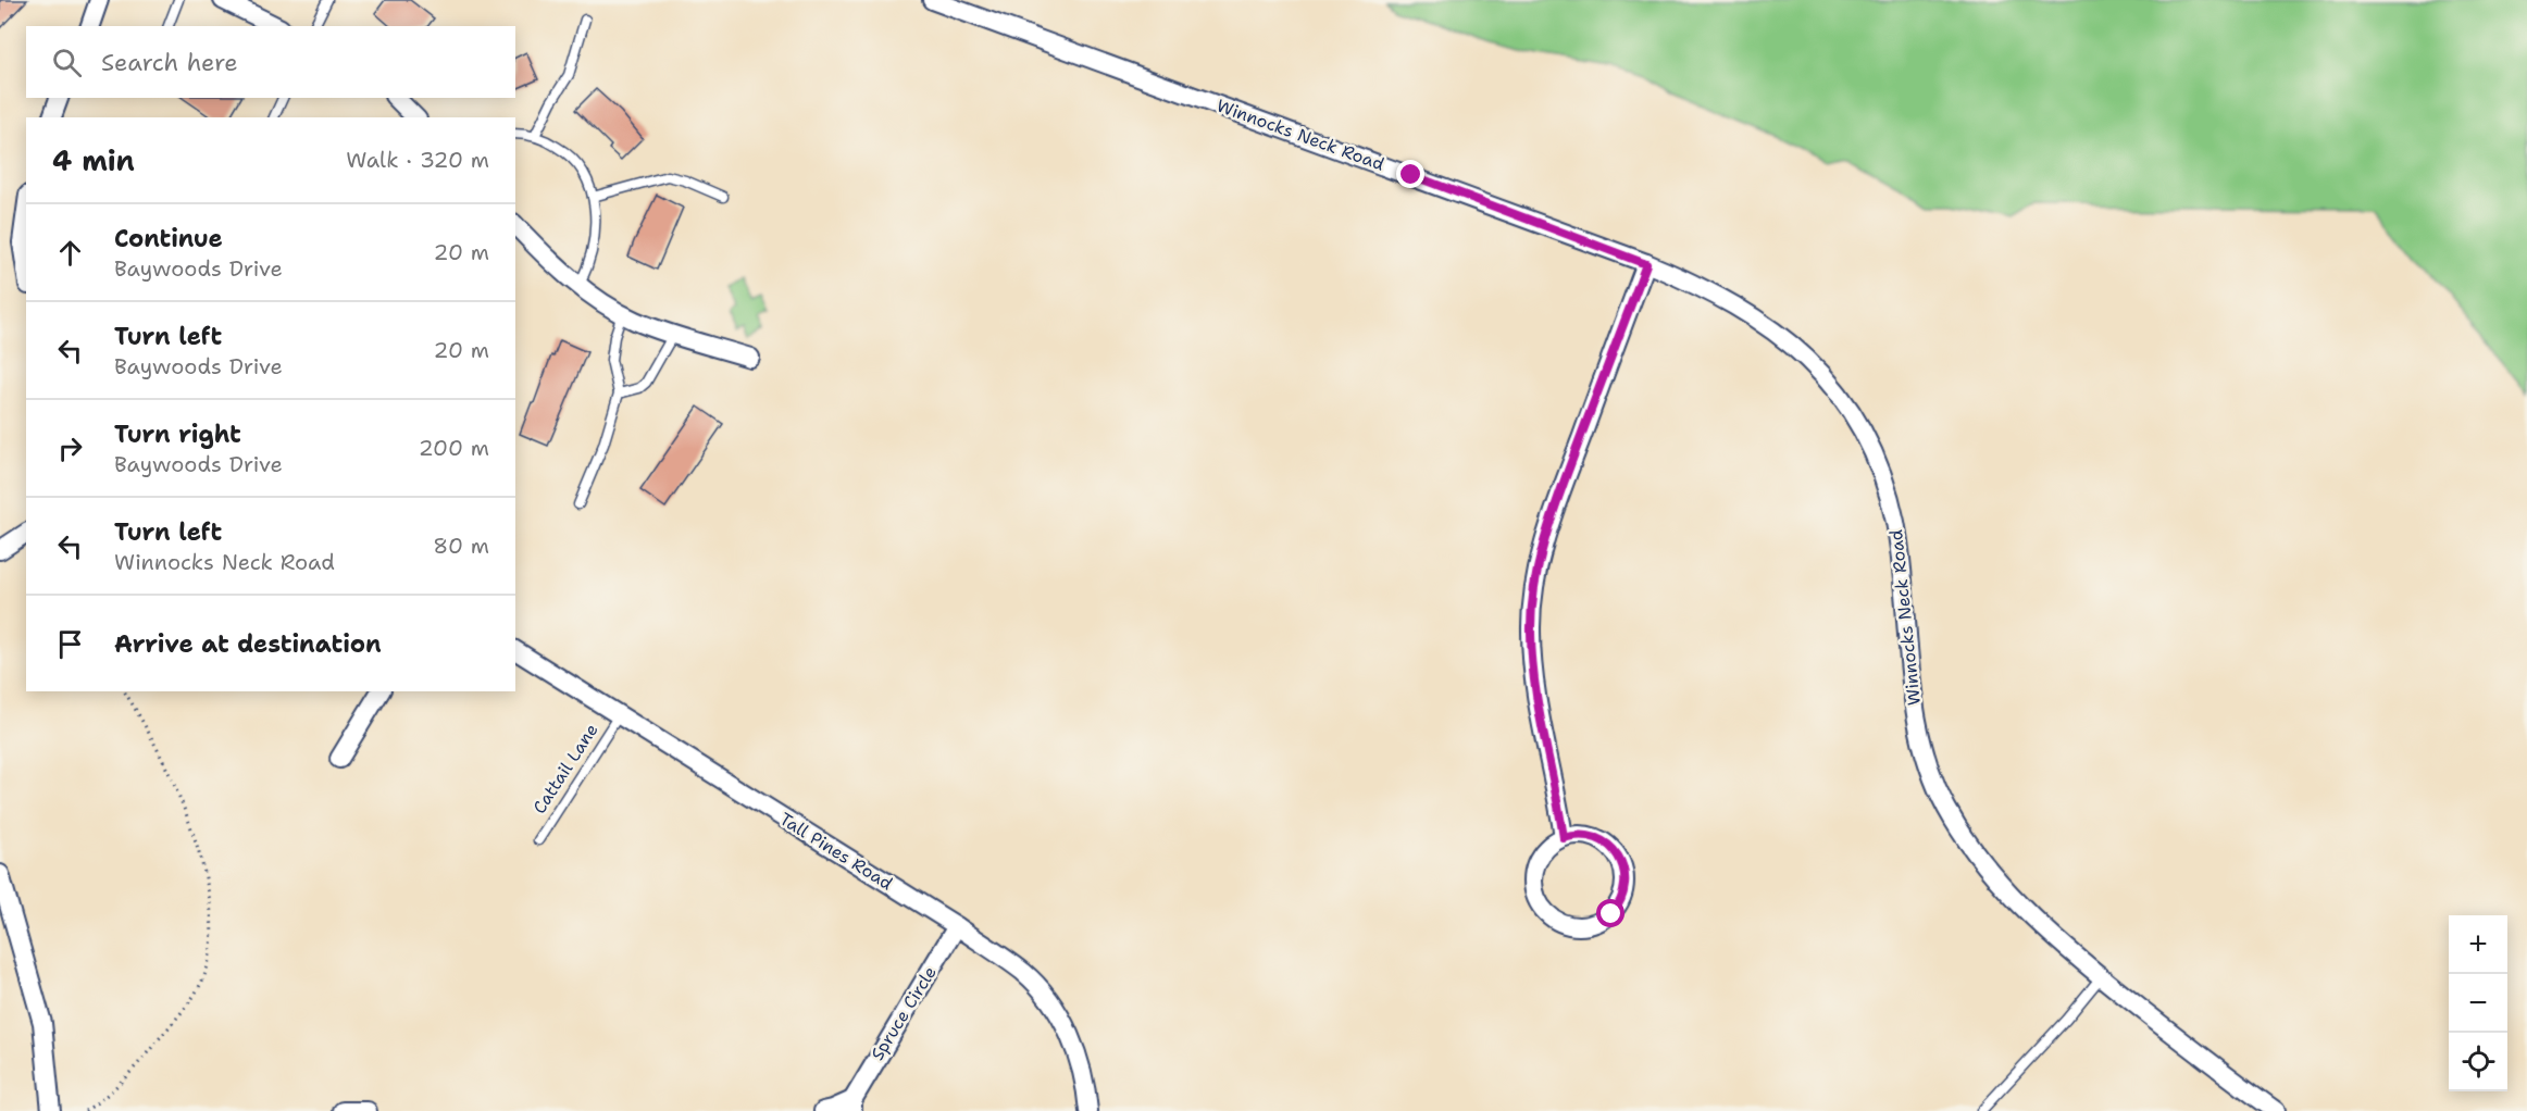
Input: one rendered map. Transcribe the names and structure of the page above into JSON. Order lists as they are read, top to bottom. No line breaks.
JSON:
{"streets":{"street":["Winnocks Neck Road","Tall Pines Road","Spruce Circle"],"lane":["Cattail Lane"]},"crossings":[["Cattail Lane","Tall Pines Road"],["Tall Pines Road","Spruce Circle"]],"page":{"search":"Search here","heading":["4 min","Walk · 320 m"],"list":[["Continue","Baywoods Drive","20 m"],["Turn left","Baywoods Drive","20 m"],["Turn right","Baywoods Drive","200 m"],["Turn left","Winnocks Neck Road","80 m"],"Arrive at destination"],"map_buttons":["+","−"]}}
